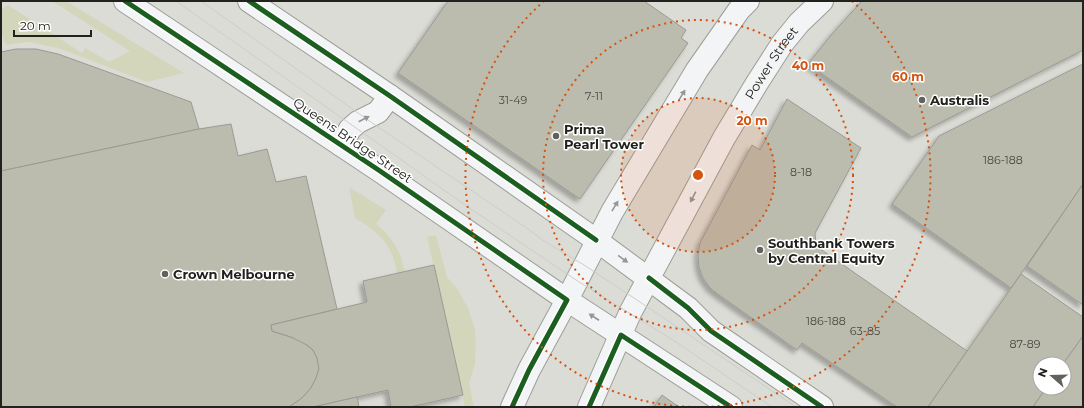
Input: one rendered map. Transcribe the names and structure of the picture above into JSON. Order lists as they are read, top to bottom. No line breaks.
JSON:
{"streets":{"street":["Power Street","Queens Bridge Street"]},"crossings":[["Power Street","Queens Bridge Street"]],"places":["Australis","Prima Pearl Tower","Southbank Towers by Central Equity","Crown Melbourne"],"house_numbers":["7-11","31-49","186-188","8-18","186-188","63-85","87-89"],"scale_bar":"20 m","north":"left","rings":["40 m","60 m","20 m"]}
